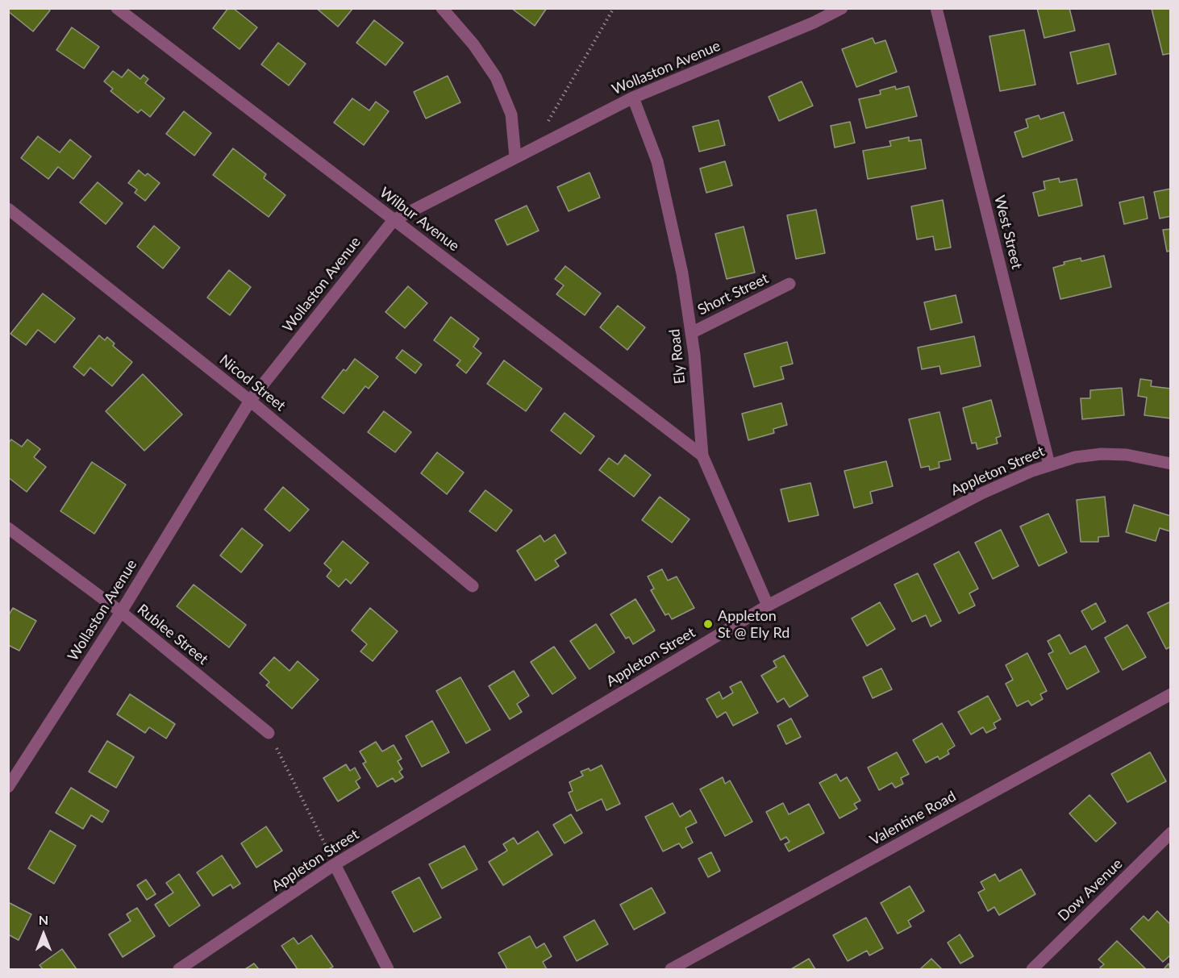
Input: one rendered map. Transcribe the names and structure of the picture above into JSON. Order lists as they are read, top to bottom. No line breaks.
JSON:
{"streets":{"street":["Wollaston Avenue","Wilbur Avenue","West Street","Short Street","Ely Road","Nicod Street","Appleton Street","Rublee Street","Valentine Road","Dow Avenue"]},"crossings":[["Wollaston Avenue","Wilbur Avenue"],["Wollaston Avenue","Ely Road"],["Wollaston Avenue","Nicod Street"],["Wollaston Avenue","Rublee Street"],["Wilbur Avenue","Ely Road"],["West Street","Appleton Street"],["Short Street","Ely Road"],["Ely Road","Appleton Street"]],"places":["Appleton St @ Ely Rd"],"north":"top"}
